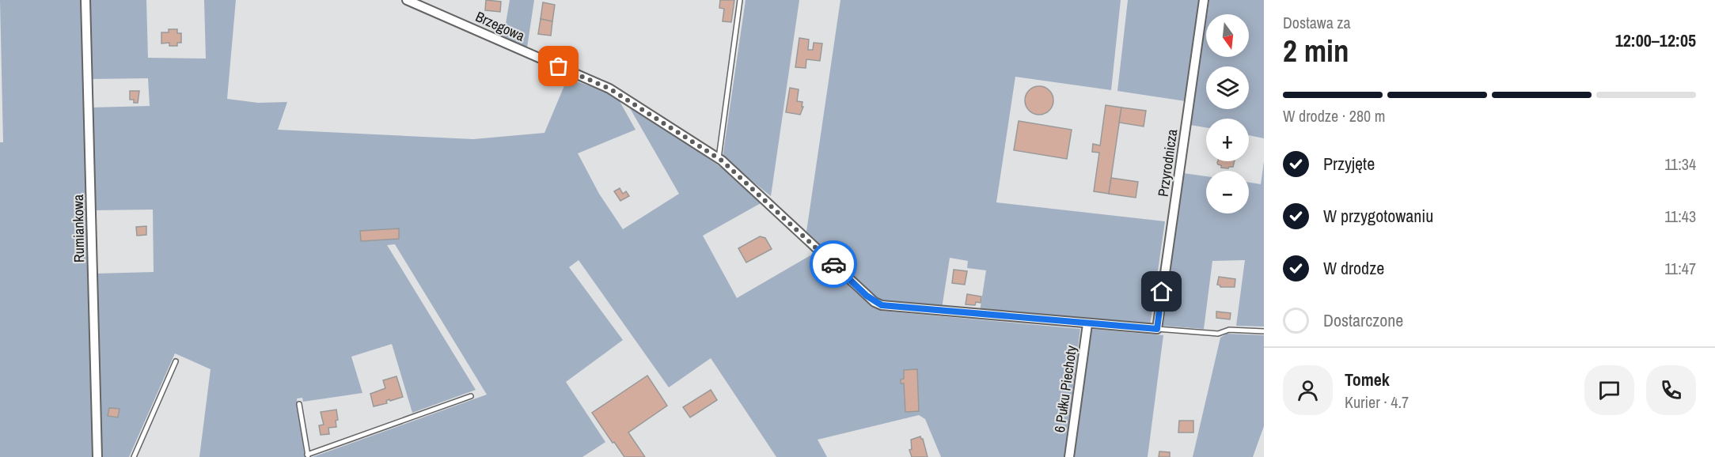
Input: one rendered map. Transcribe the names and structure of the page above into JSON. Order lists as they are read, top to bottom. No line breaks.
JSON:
{"streets":{"street":["Brzegowa","Przyrodnicza","Rumiankowa","6 Pułku Piechoty"]},"crossings":[["Brzegowa","Przyrodnicza"],["Brzegowa","6 Pułku Piechoty"]],"north":"bottom","page":{"heading":["2 min","Dostawa za","12:00–12:05"],"panel":["Tomek","Kurier · 4.7"],"map_buttons":["+","−"],"bar":"W drodze · 280 m","list":[["Przyjęte","11:34"],["W przygotowaniu","11:43"],["W drodze","11:47"],"Dostarczone"]}}
